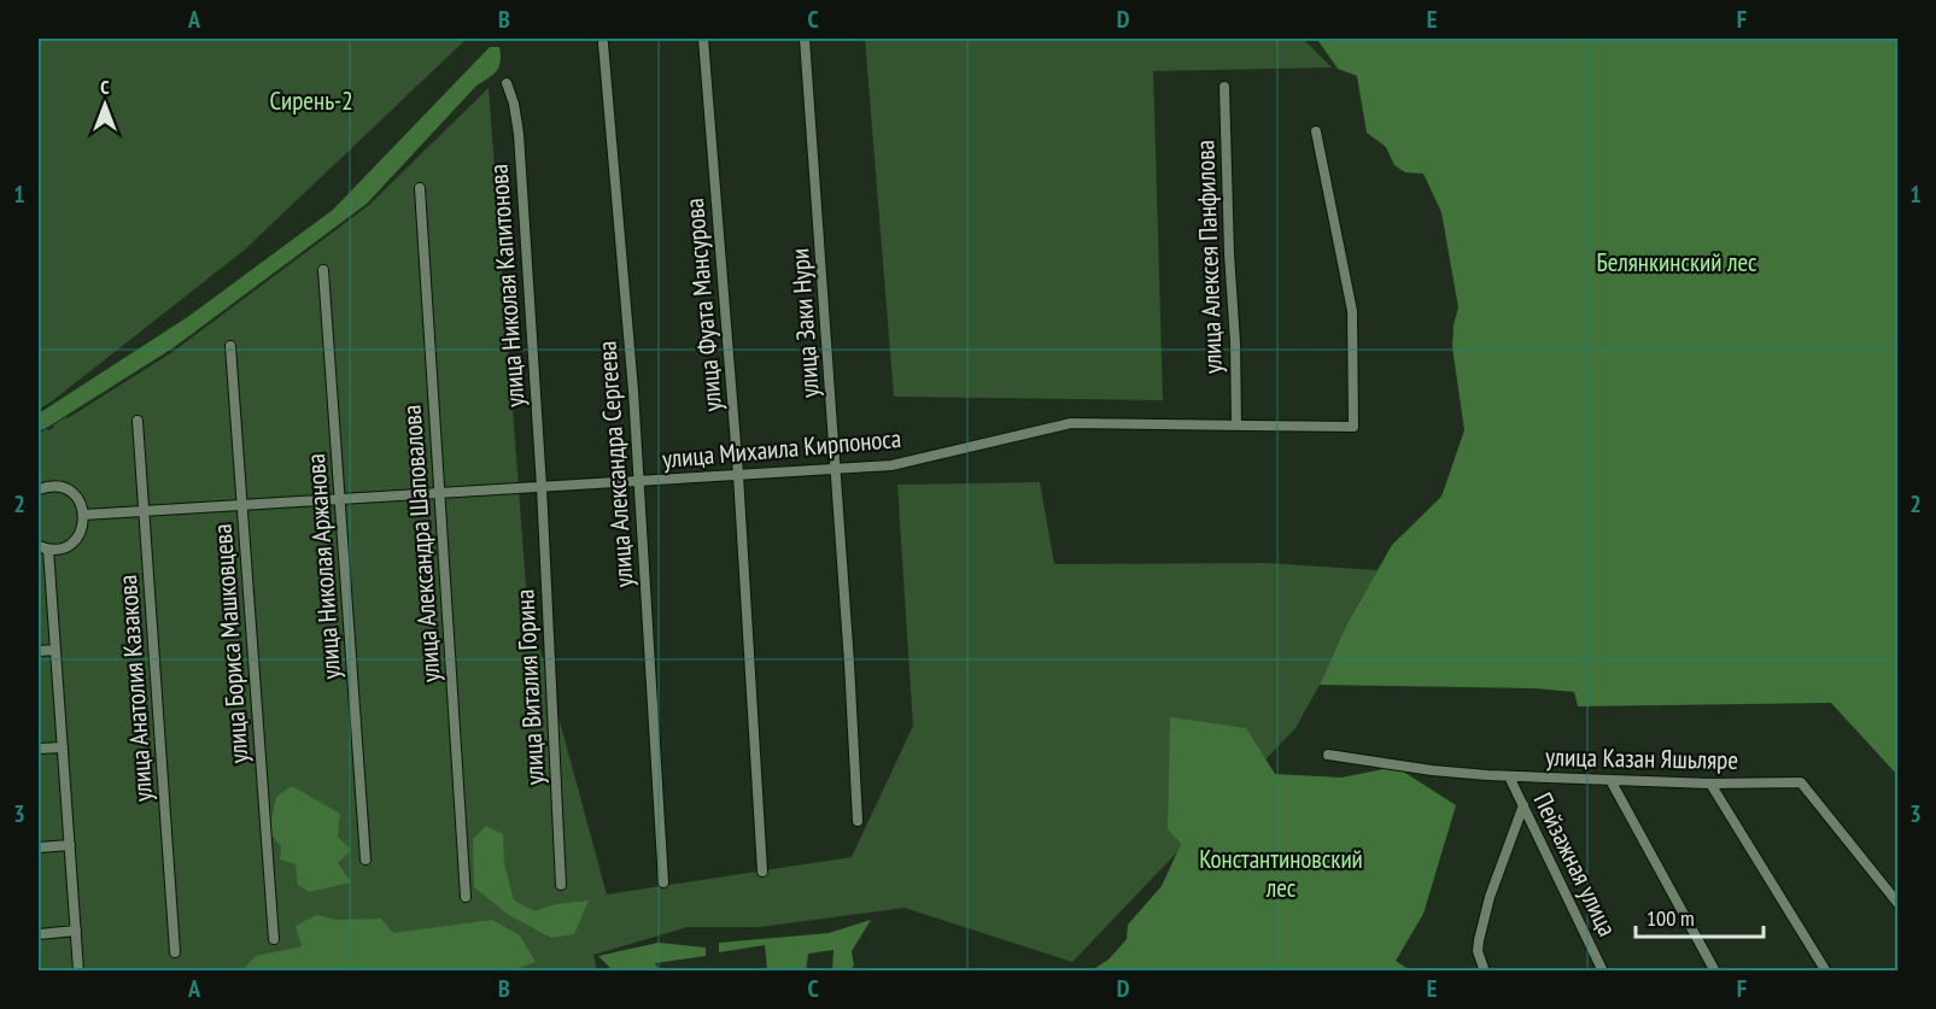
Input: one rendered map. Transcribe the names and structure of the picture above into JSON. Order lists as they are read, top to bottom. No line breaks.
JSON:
{"streets":{"street":["улица Алексея Панфилова","улица Николая Капитонова","улица Фуата Мансурова","улица Заки Нури","улица Михаила Кирпоноса","улица Александра Сергеева","улица Александра Шаповалова","улица Николая Аржанова","улица Бориса Машковцева","улица Виталия Горина","улица Анатолия Казакова","улица Казан Яшьляре","Пейзажная улица"]},"crossings":[["улица Алексея Панфилова","улица Михаила Кирпоноса"],["улица Николая Капитонова","улица Михаила Кирпоноса"],["улица Николая Капитонова","улица Виталия Горина"],["улица Фуата Мансурова","улица Михаила Кирпоноса"],["улица Заки Нури","улица Михаила Кирпоноса"],["улица Михаила Кирпоноса","улица Александра Сергеева"],["улица Михаила Кирпоноса","улица Александра Шаповалова"],["улица Михаила Кирпоноса","улица Николая Аржанова"],["улица Михаила Кирпоноса","улица Бориса Машковцева"],["улица Михаила Кирпоноса","улица Виталия Горина"],["улица Михаила Кирпоноса","улица Анатолия Казакова"],["улица Казан Яшьляре","Пейзажная улица"]],"parks":["Сирень-2","Белянкинский лес","Константиновский лес"],"scale_bar":"100 m","north":"top","grid":{"columns":["A","B","C","D","E","F"],"rows":["1","2","3"]}}
